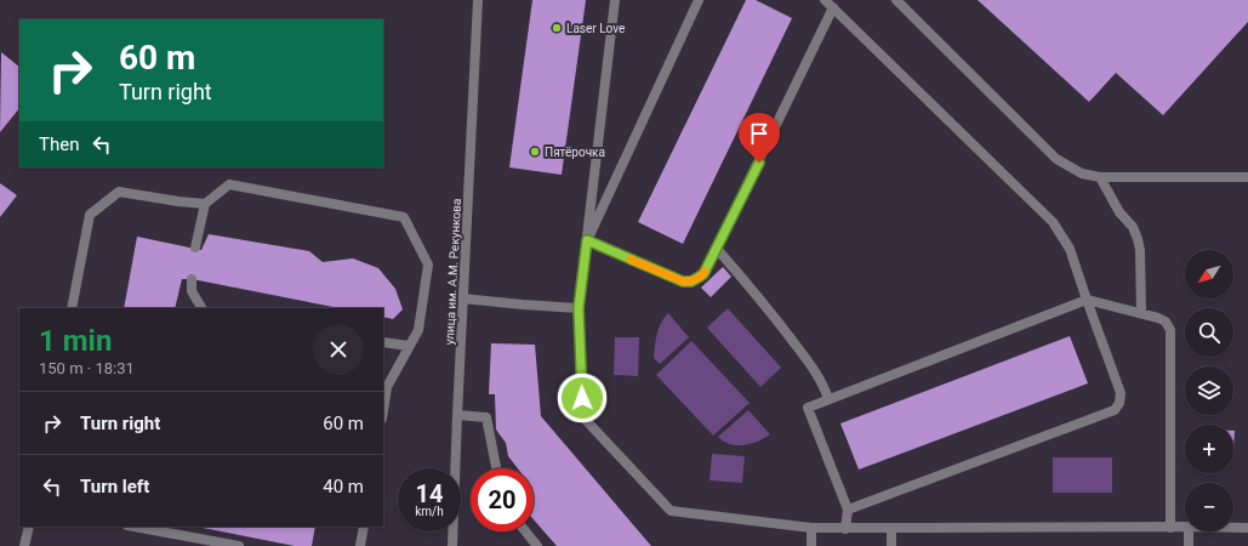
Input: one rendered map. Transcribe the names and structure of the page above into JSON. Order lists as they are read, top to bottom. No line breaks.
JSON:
{"streets":{"street":["улица им. А.М. Рекункова"]},"places":["Laser Love","Пятёрочка"],"north":"bottom left","page":{"turn":["60 m","Turn right"],"then":"Then","map_buttons":["+","−"],"heading":["1 min","150 m · 18:31"],"list":[{"name":"Turn right","value":"60 m"},{"name":"Turn left","value":"40 m"}],"speed":"14 km/h","limit":"20"}}
